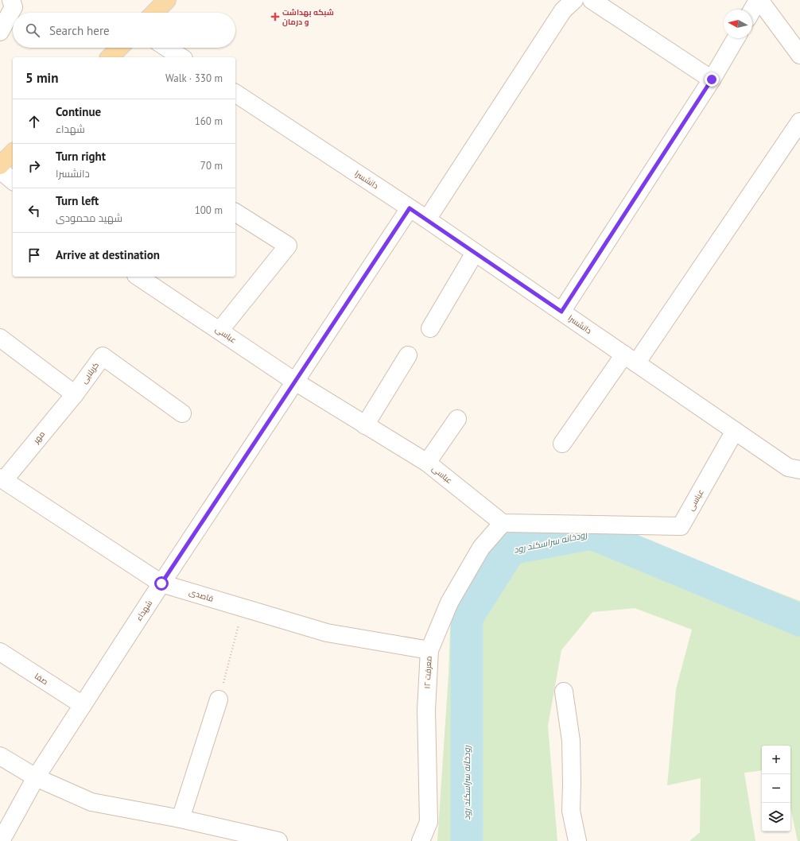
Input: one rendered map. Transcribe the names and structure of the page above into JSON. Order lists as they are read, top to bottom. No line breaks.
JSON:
{"streets":{"street":["دانشسرا","عباسی","کربلایی","مهر","قاصدی","شهداء","معرفت ۱۲","صفا"]},"crossings":[["دانشسرا","عباسی"],["دانشسرا","شهداء"],["عباسی","شهداء"],["عباسی","معرفت ۱۲"],["کربلایی","مهر"],["مهر","قاصدی"],["قاصدی","شهداء"],["قاصدی","معرفت ۱۲"],["شهداء","صفا"]],"water":["رودخانه سراسکند رود"],"places":{"health":["شبکه بهداشت و درمان"]},"north":"left","page":{"search":"Search here","heading":["5 min","Walk · 330 m"],"list":[["Continue","شهداء","160 m"],["Turn right","دانشسرا","70 m"],["Turn left","شهید محمودی","100 m"],"Arrive at destination"],"map_buttons":["+","−"]}}
